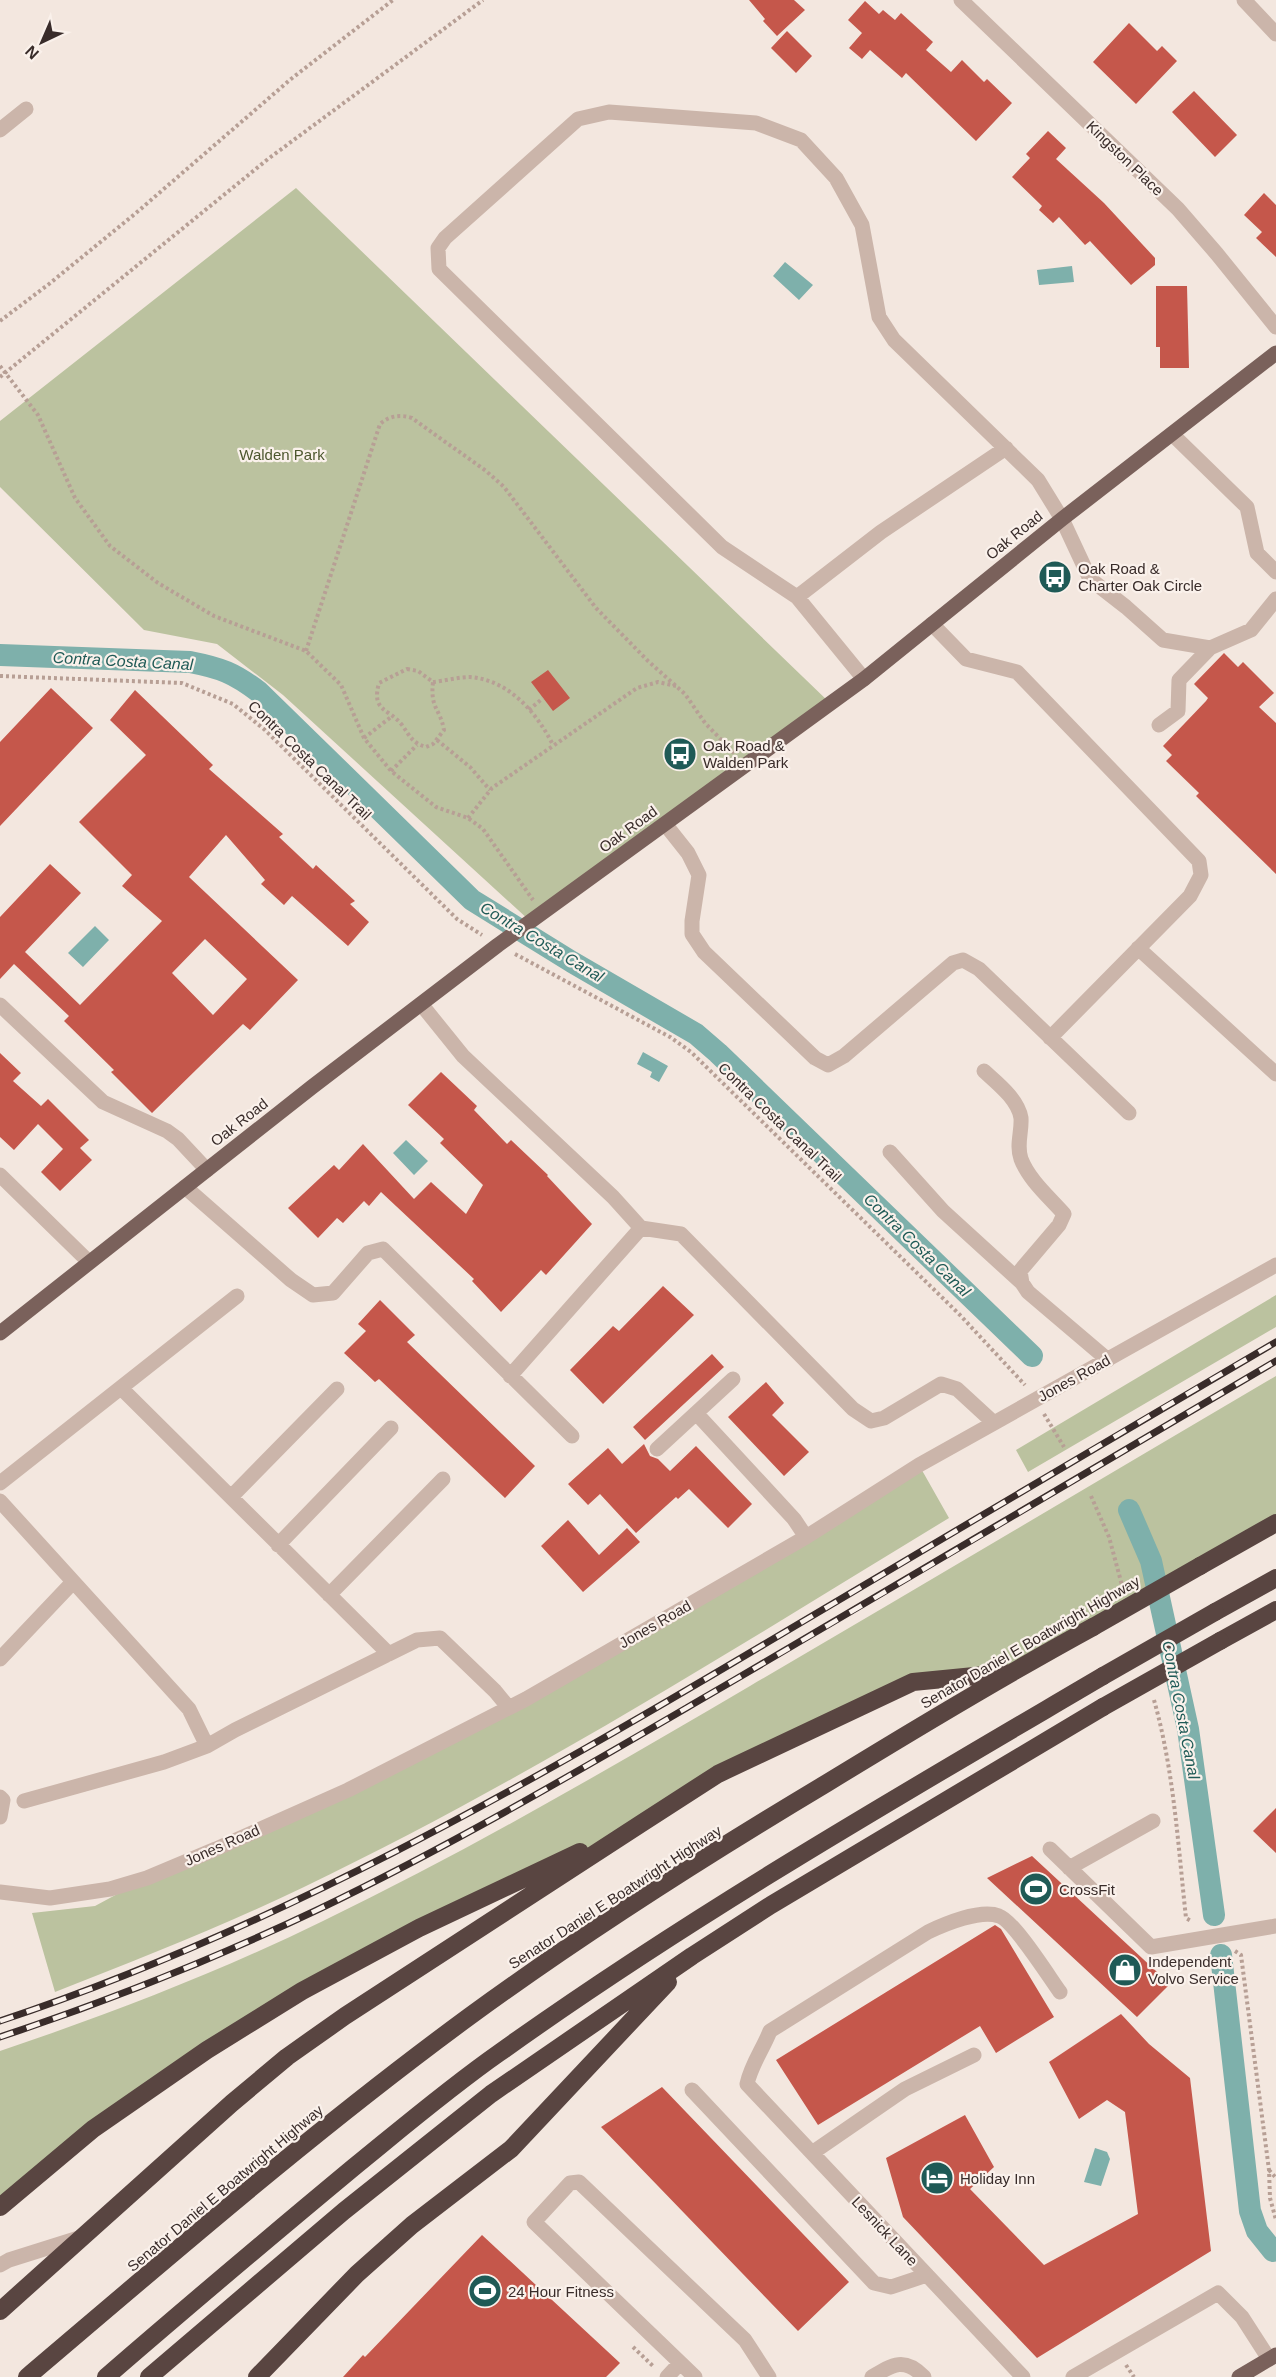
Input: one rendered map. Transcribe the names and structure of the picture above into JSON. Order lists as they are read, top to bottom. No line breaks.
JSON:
{"streets":{"highway":["Senator Daniel E Boatwright Highway"],"main road":["Oak Road"],"street":["Kingston Place","Jones Road","Lesnick Lane"],"path":["Contra Costa Canal Trail"]},"water":["Contra Costa Canal"],"parks":["Walden Park"],"places":{"bus stop":["Oak Road & Charter Oak Circle","Oak Road & Walden Park"],"sports":["CrossFit","24 Hour Fitness"],"shop":["Independent Volvo Service"],"hotel":["Holiday Inn"]},"north":"bottom left"}
